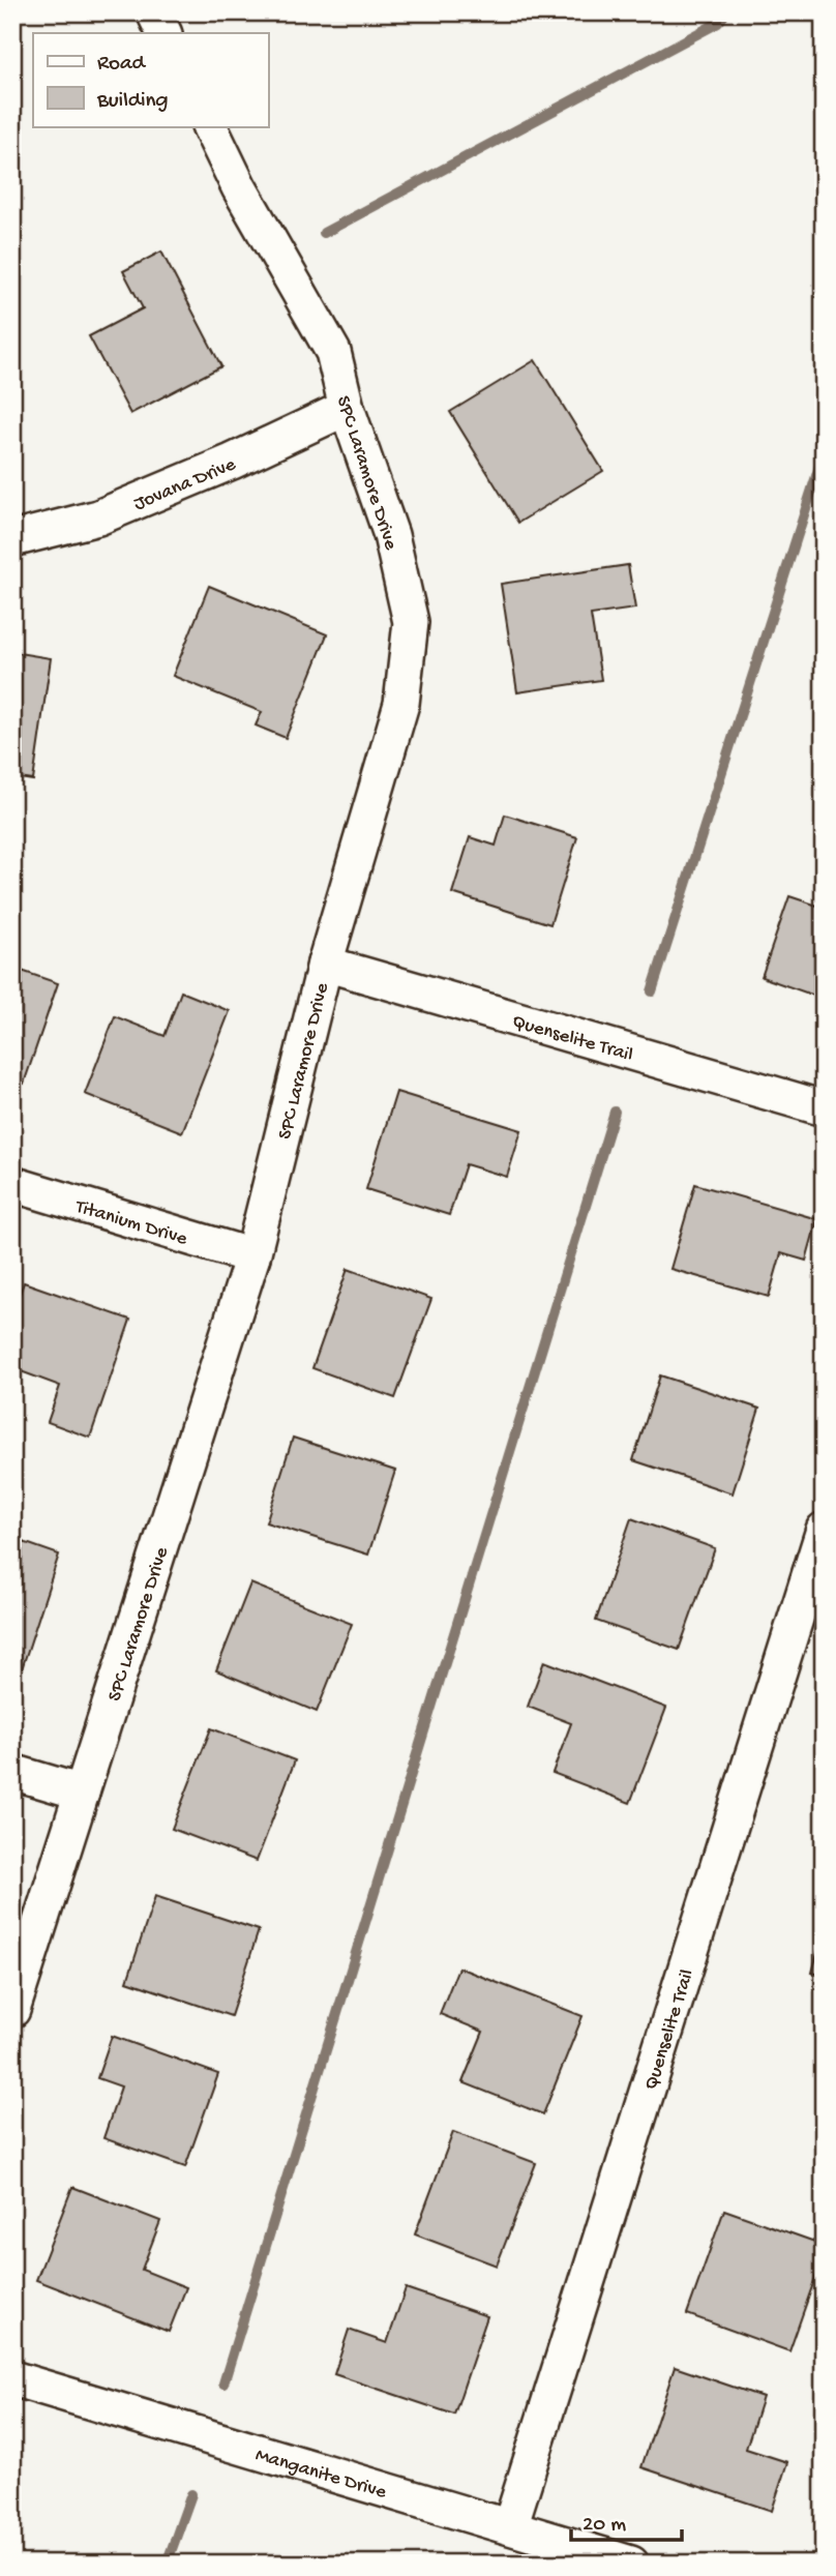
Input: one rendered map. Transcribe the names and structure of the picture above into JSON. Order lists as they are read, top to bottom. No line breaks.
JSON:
{"streets":{"street":["SPC Laramore Drive","Jovana Drive","Quenselite Trail","Titanium Drive","Manganite Drive"]},"crossings":[["SPC Laramore Drive","Jovana Drive"],["SPC Laramore Drive","Quenselite Trail"],["SPC Laramore Drive","Titanium Drive"],["Quenselite Trail","Manganite Drive"]],"legend":["Road","Building"],"scale_bar":"20 m"}
